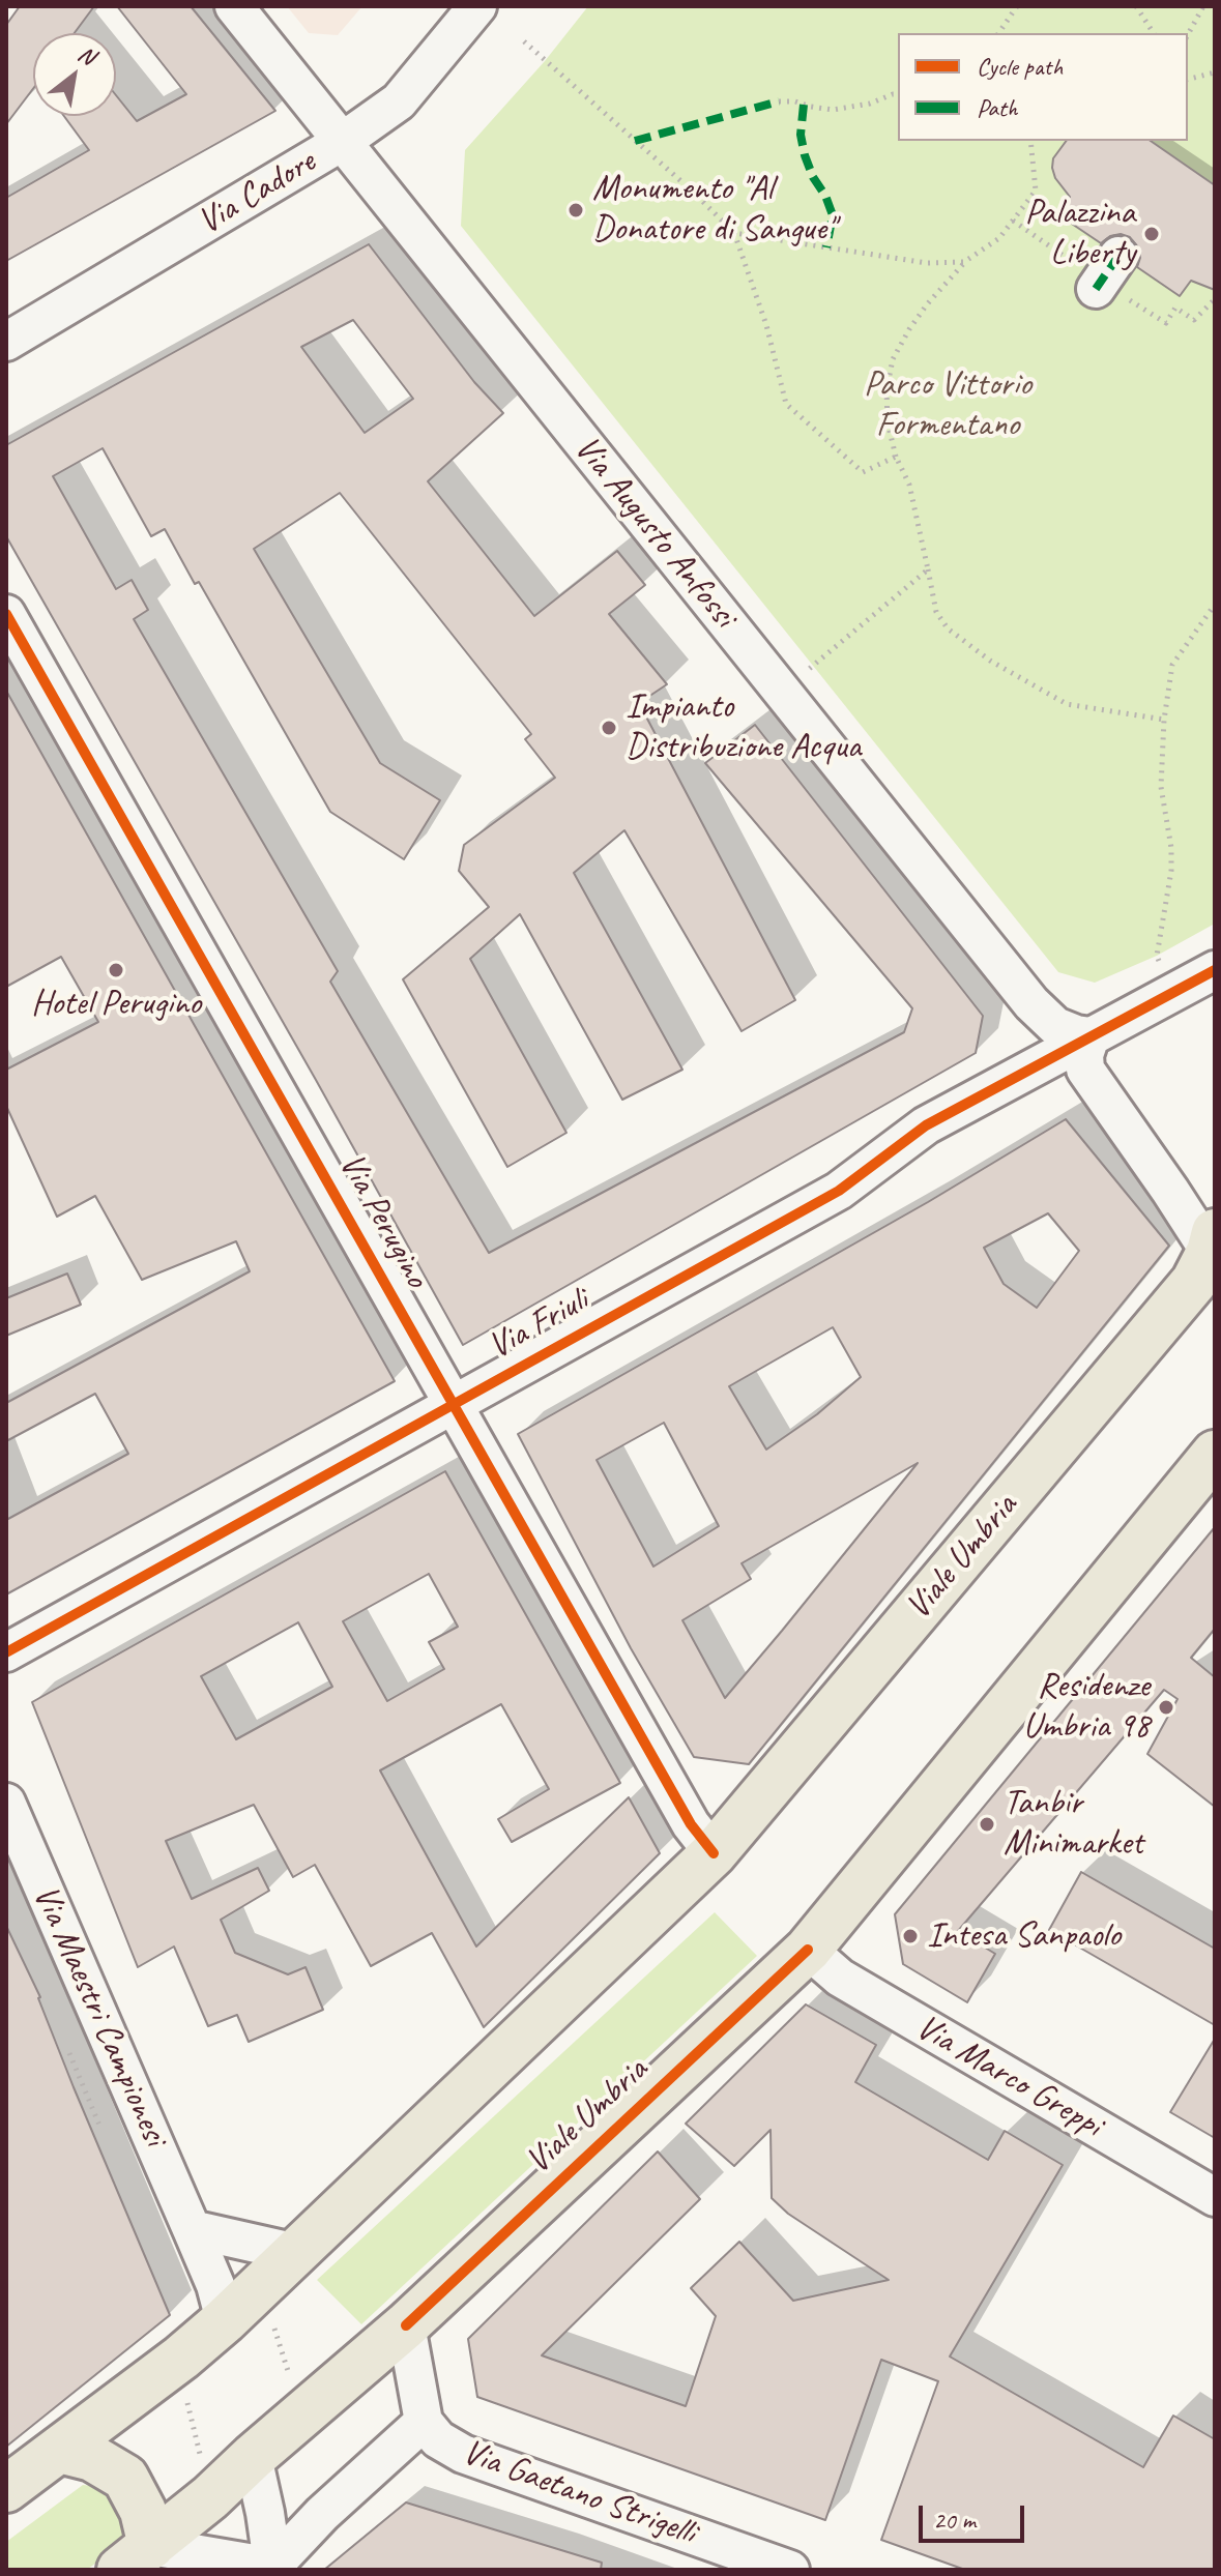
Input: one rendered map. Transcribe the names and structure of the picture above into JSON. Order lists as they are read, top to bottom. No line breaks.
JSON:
{"streets":{"main road":["Viale Umbria"],"street":["Via Cadore","Via Augusto Anfossi","Via Perugino","Via Friuli","Via Maestri Campionesi","Via Marco Greppi","Via Gaetano Strigelli"]},"crossings":[["Via Cadore","Via Augusto Anfossi"],["Via Augusto Anfossi","Via Friuli"],["Via Perugino","Via Friuli"],["Via Perugino","Viale Umbria"],["Viale Umbria","Via Maestri Campionesi"],["Viale Umbria","Via Marco Greppi"]],"parks":["Parco Vittorio Formentano"],"places":["Monumento \"Al Donatore di Sangue\"","Palazzina Liberty","Impianto Distribuzione Acqua","Hotel Perugino","Residenze Umbria 98","Tanbir Minimarket","Intesa Sanpaolo"],"legend":["Cycle path","Path"],"scale_bar":"20 m","north":"top right"}
